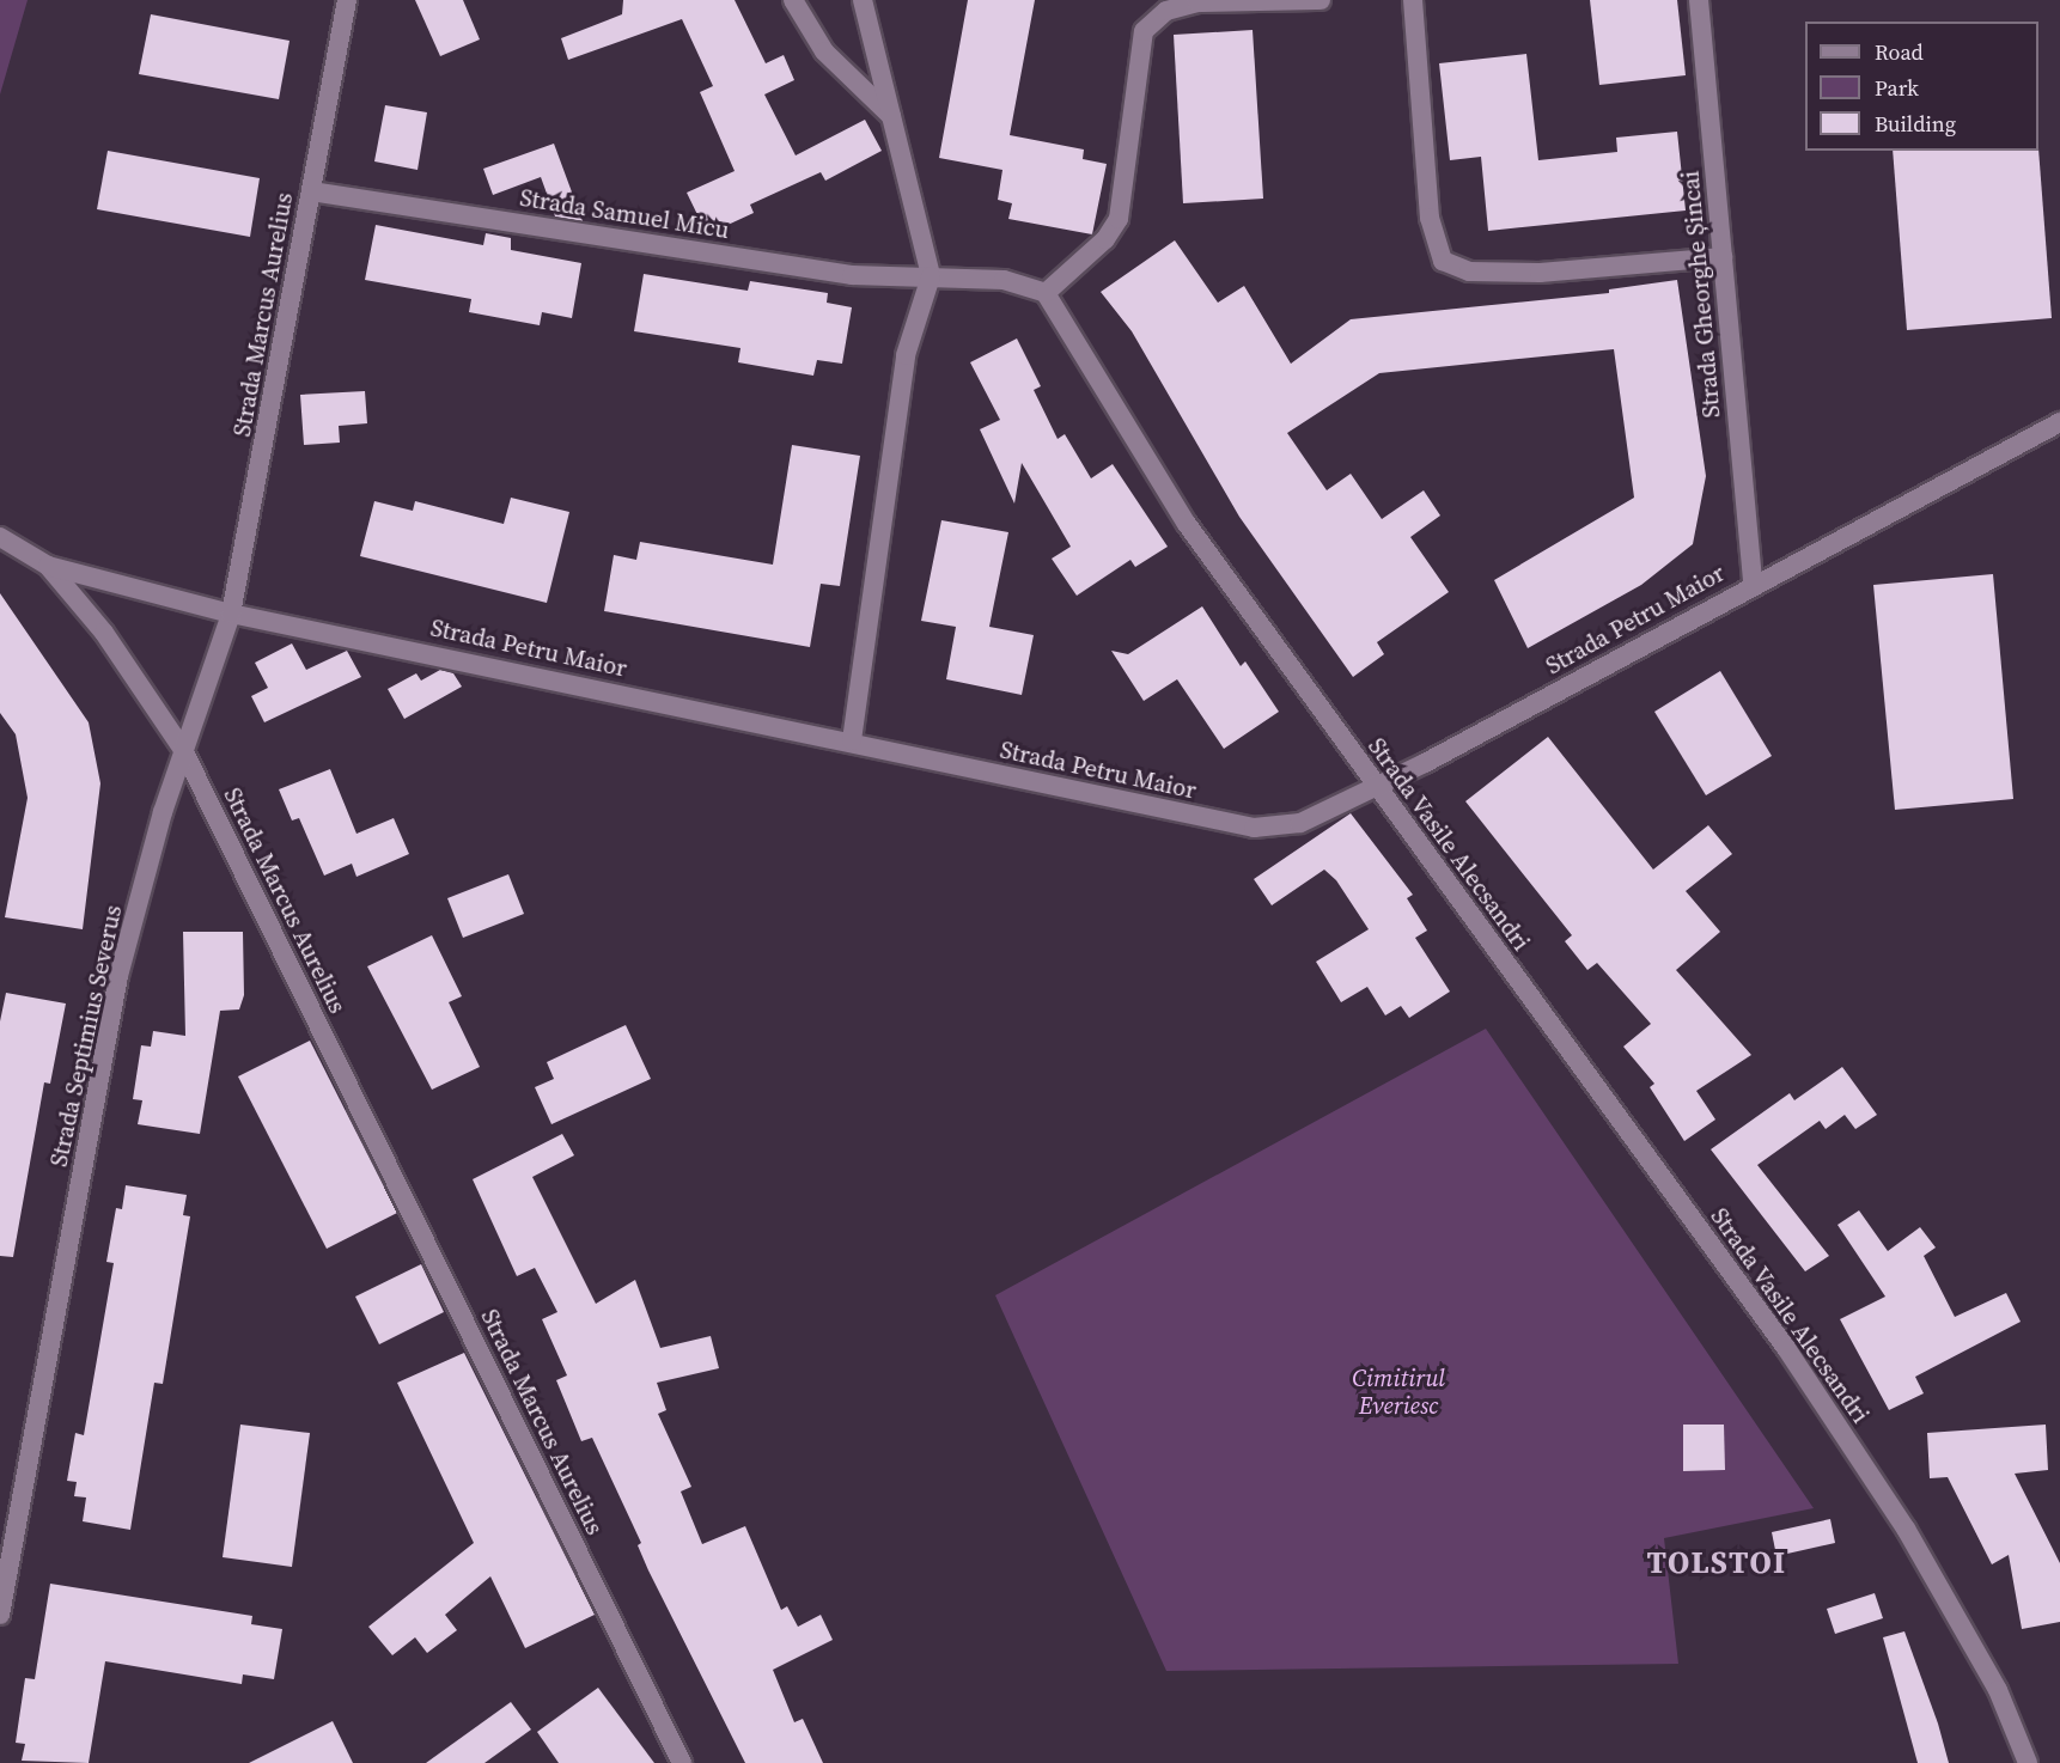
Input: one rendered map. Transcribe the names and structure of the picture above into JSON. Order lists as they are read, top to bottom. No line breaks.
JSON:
{"streets":{"street":["Strada Samuel Micu","Strada Gheorghe Șincai","Strada Marcus Aurelius","Strada Petru Maior","Strada Vasile Alecsandri","Strada Septimius Severus"]},"crossings":[["Strada Samuel Micu","Strada Marcus Aurelius"],["Strada Gheorghe Șincai","Strada Petru Maior"],["Strada Marcus Aurelius","Strada Petru Maior"],["Strada Marcus Aurelius","Strada Septimius Severus"],["Strada Petru Maior","Strada Vasile Alecsandri"]],"districts":["TOLSTOI"],"parks":["Cimitirul Everiesc"],"legend":["Road","Park","Building"]}
